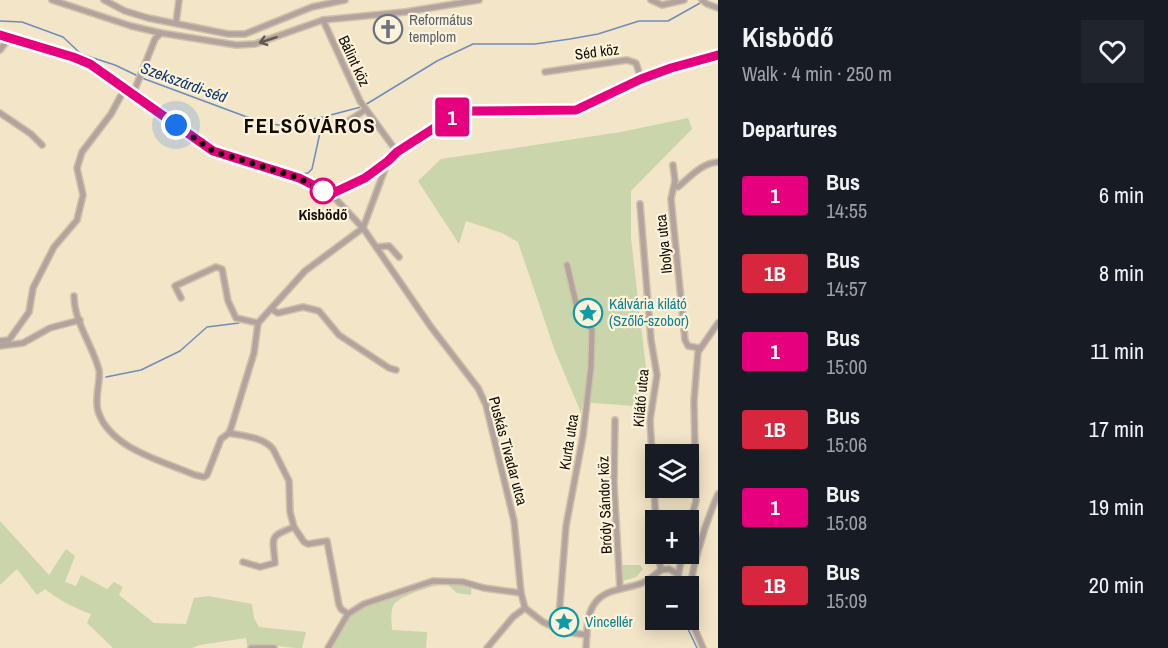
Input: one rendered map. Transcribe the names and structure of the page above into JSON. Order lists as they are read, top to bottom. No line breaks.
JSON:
{"streets":{"street":["Séd köz","Bálint köz","Ibolya utca","Kilátó utca","Kurta utca","Puskás Tivadar utca","Bródy Sándor köz"]},"districts":["FELSŐVÁROS"],"water":["Szekszárdi-séd"],"places":{"church":["Református templom"],"other":["Kisbödő"],"place":["Kálvária kilátó (Szőlő-szobor)","Vincellér"]},"lines":["bus line 1"],"page":{"on_map":"1","heading":[["Kisbödő","Walk · 4 min · 250 m"],"Departures"],"list":[{"mark":"1","name":"Bus","note":"14:55","value":"6 min"},{"mark":"1B","name":"Bus","note":"14:57","value":"8 min"},{"mark":"1","name":"Bus","note":"15:00","value":"11 min"},{"mark":"1B","name":"Bus","note":"15:06","value":"17 min"},{"mark":"1","name":"Bus","note":"15:08","value":"19 min"},{"mark":"1B","name":"Bus","note":"15:09","value":"20 min"}],"map_buttons":["+","−"]}}
